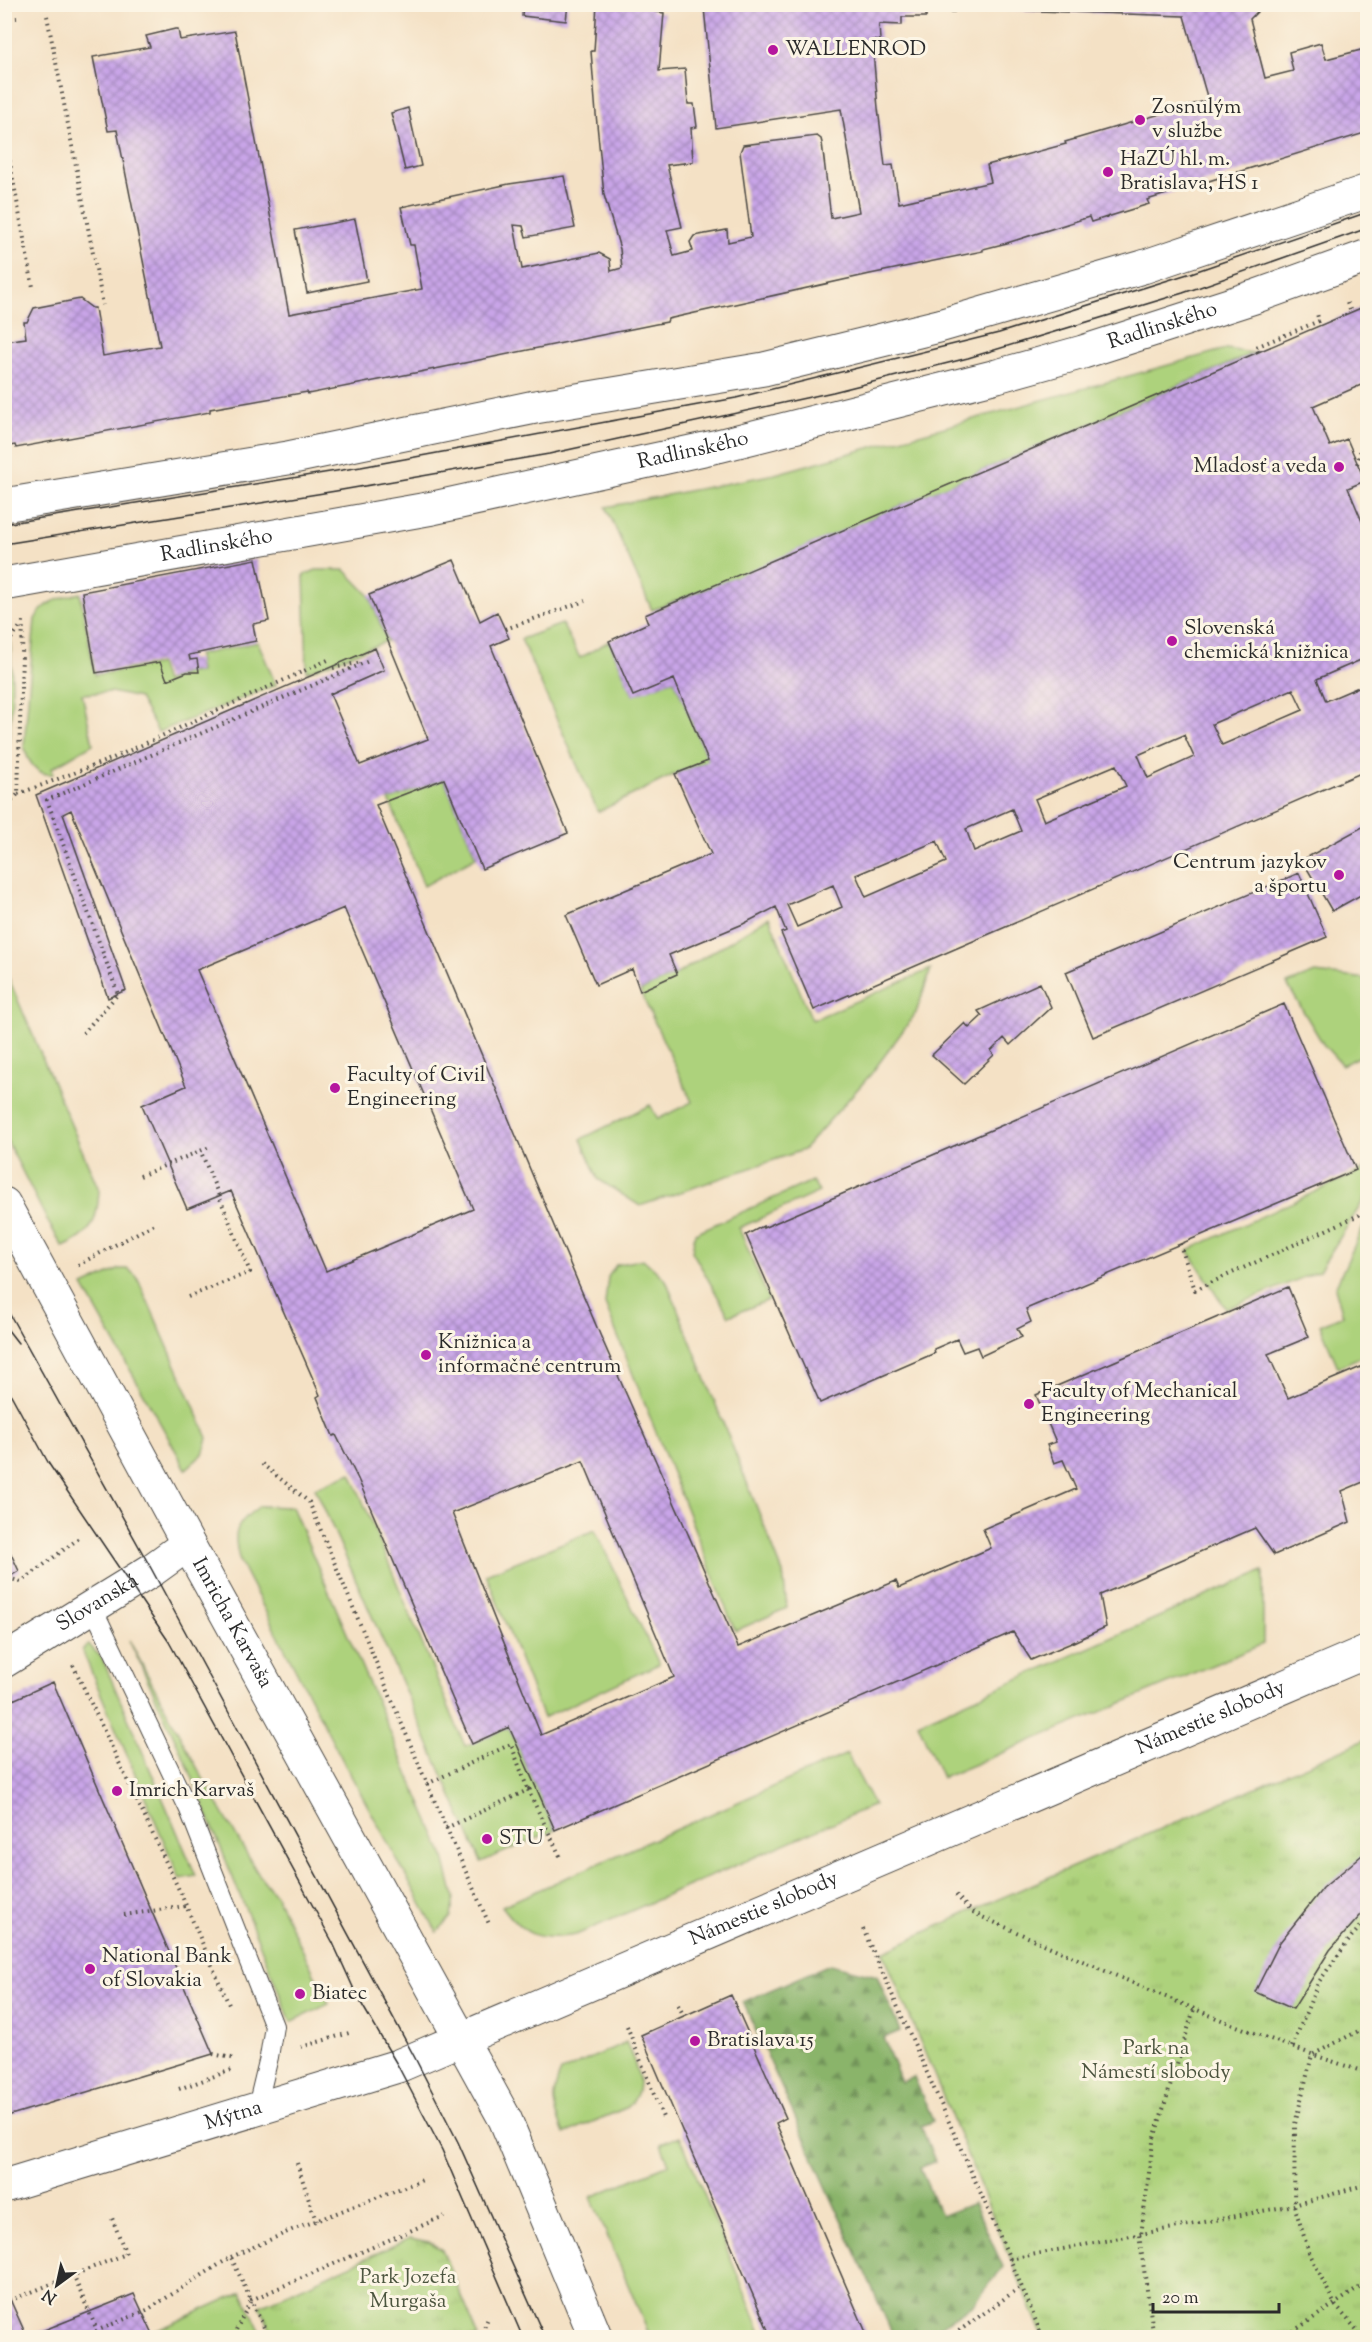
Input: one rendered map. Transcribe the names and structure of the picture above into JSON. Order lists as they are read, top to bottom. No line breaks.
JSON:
{"streets":{"street":["Radlinského","Slovanská","Imricha Karvaša","Námestie slobody","Mýtna"]},"crossings":[["Slovanská","Imricha Karvaša"],["Imricha Karvaša","Námestie slobody"],["Imricha Karvaša","Mýtna"],["Námestie slobody","Mýtna"]],"parks":["Park na Námestí slobody","Park Jozefa Murgaša"],"places":["WALLENROD","Zosnulým v službe","HaZÚ hl. m. Bratislava, HS 1","Mladosť a veda","Slovenská chemická knižnica","Centrum jazykov a športu","Faculty of Civil Engineering","Knižnica a informačné centrum","Faculty of Mechanical Engineering","Imrich Karvaš","STU","National Bank of Slovakia","Biatec","Bratislava 15"],"scale_bar":"20 m","north":"bottom left"}
